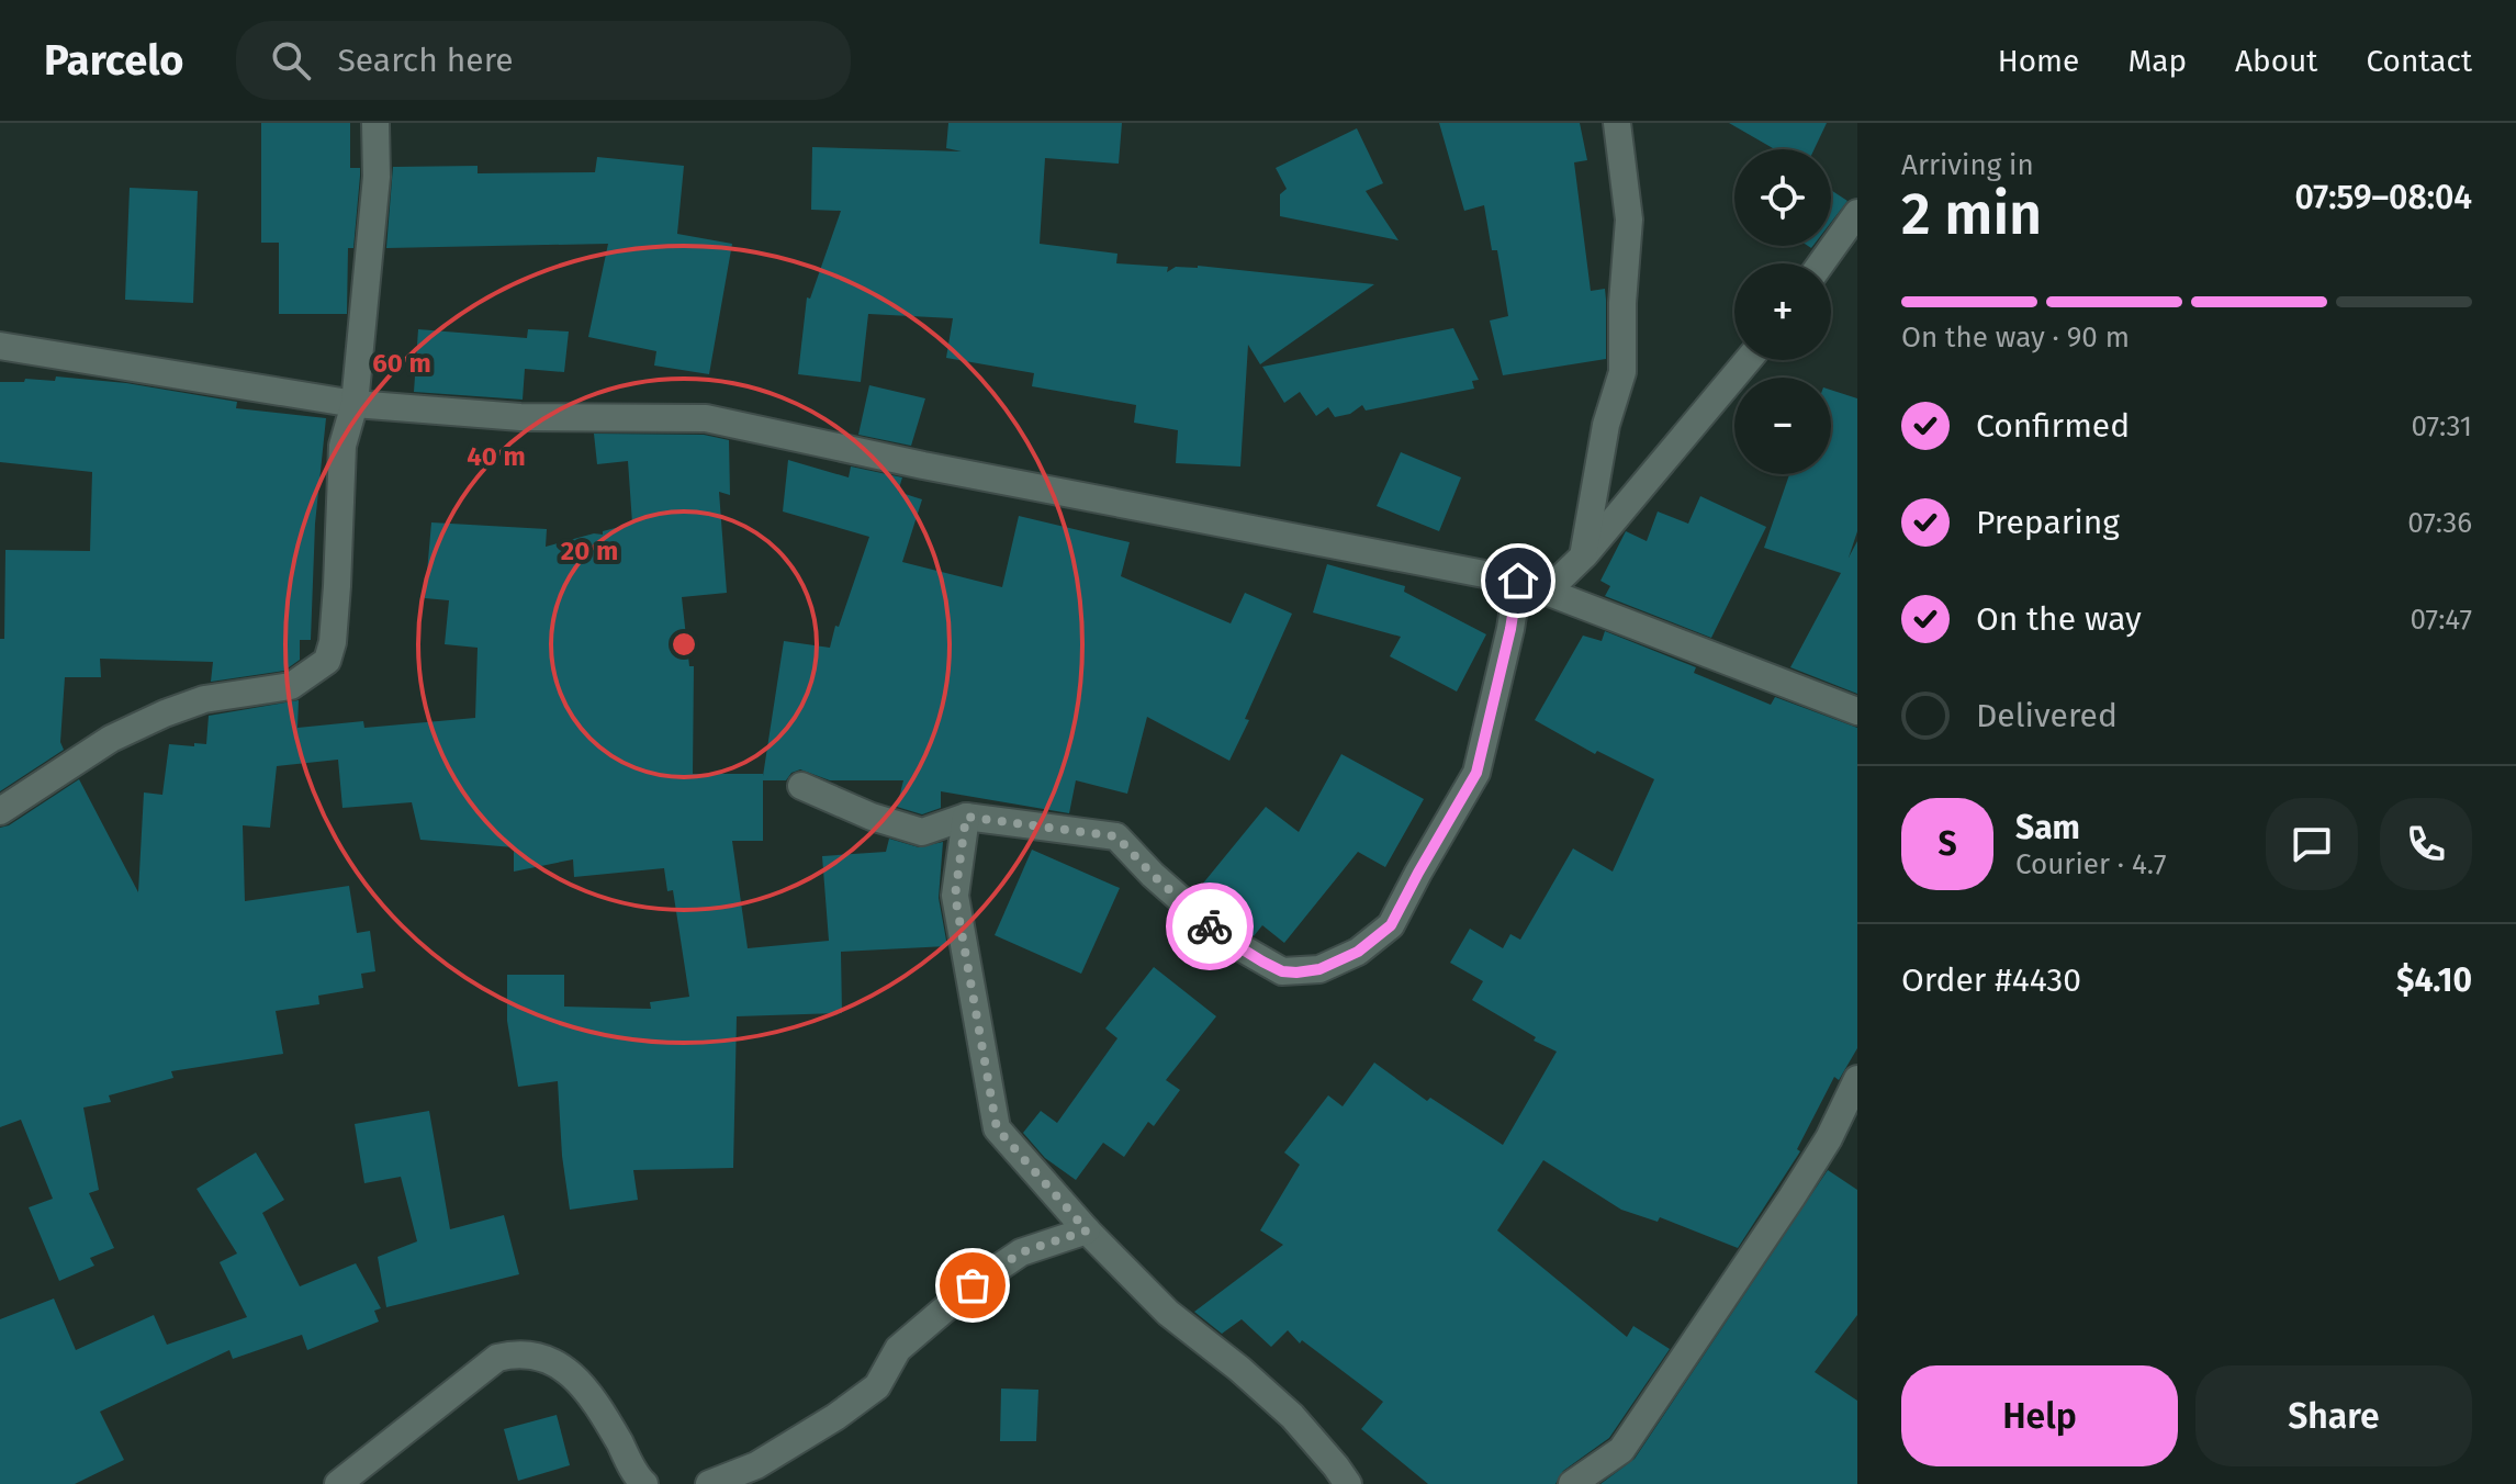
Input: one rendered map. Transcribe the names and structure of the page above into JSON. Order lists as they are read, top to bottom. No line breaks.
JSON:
{"page":{"header":"Parcelo","search":"Search here","nav":["Home","Map","About","Contact"],"heading":["2 min","Arriving in","07:59–08:04"],"panel":["Sam","Courier · 4.7","Order #4430","$4.10"],"map_buttons":["+","−"],"bar":"On the way · 90 m","list":[["Confirmed","07:31"],["Preparing","07:36"],["On the way","07:47"],"Delivered"],"round":"S","buttons":["Help","Share"]},"rings":["60 m","40 m","20 m"]}
